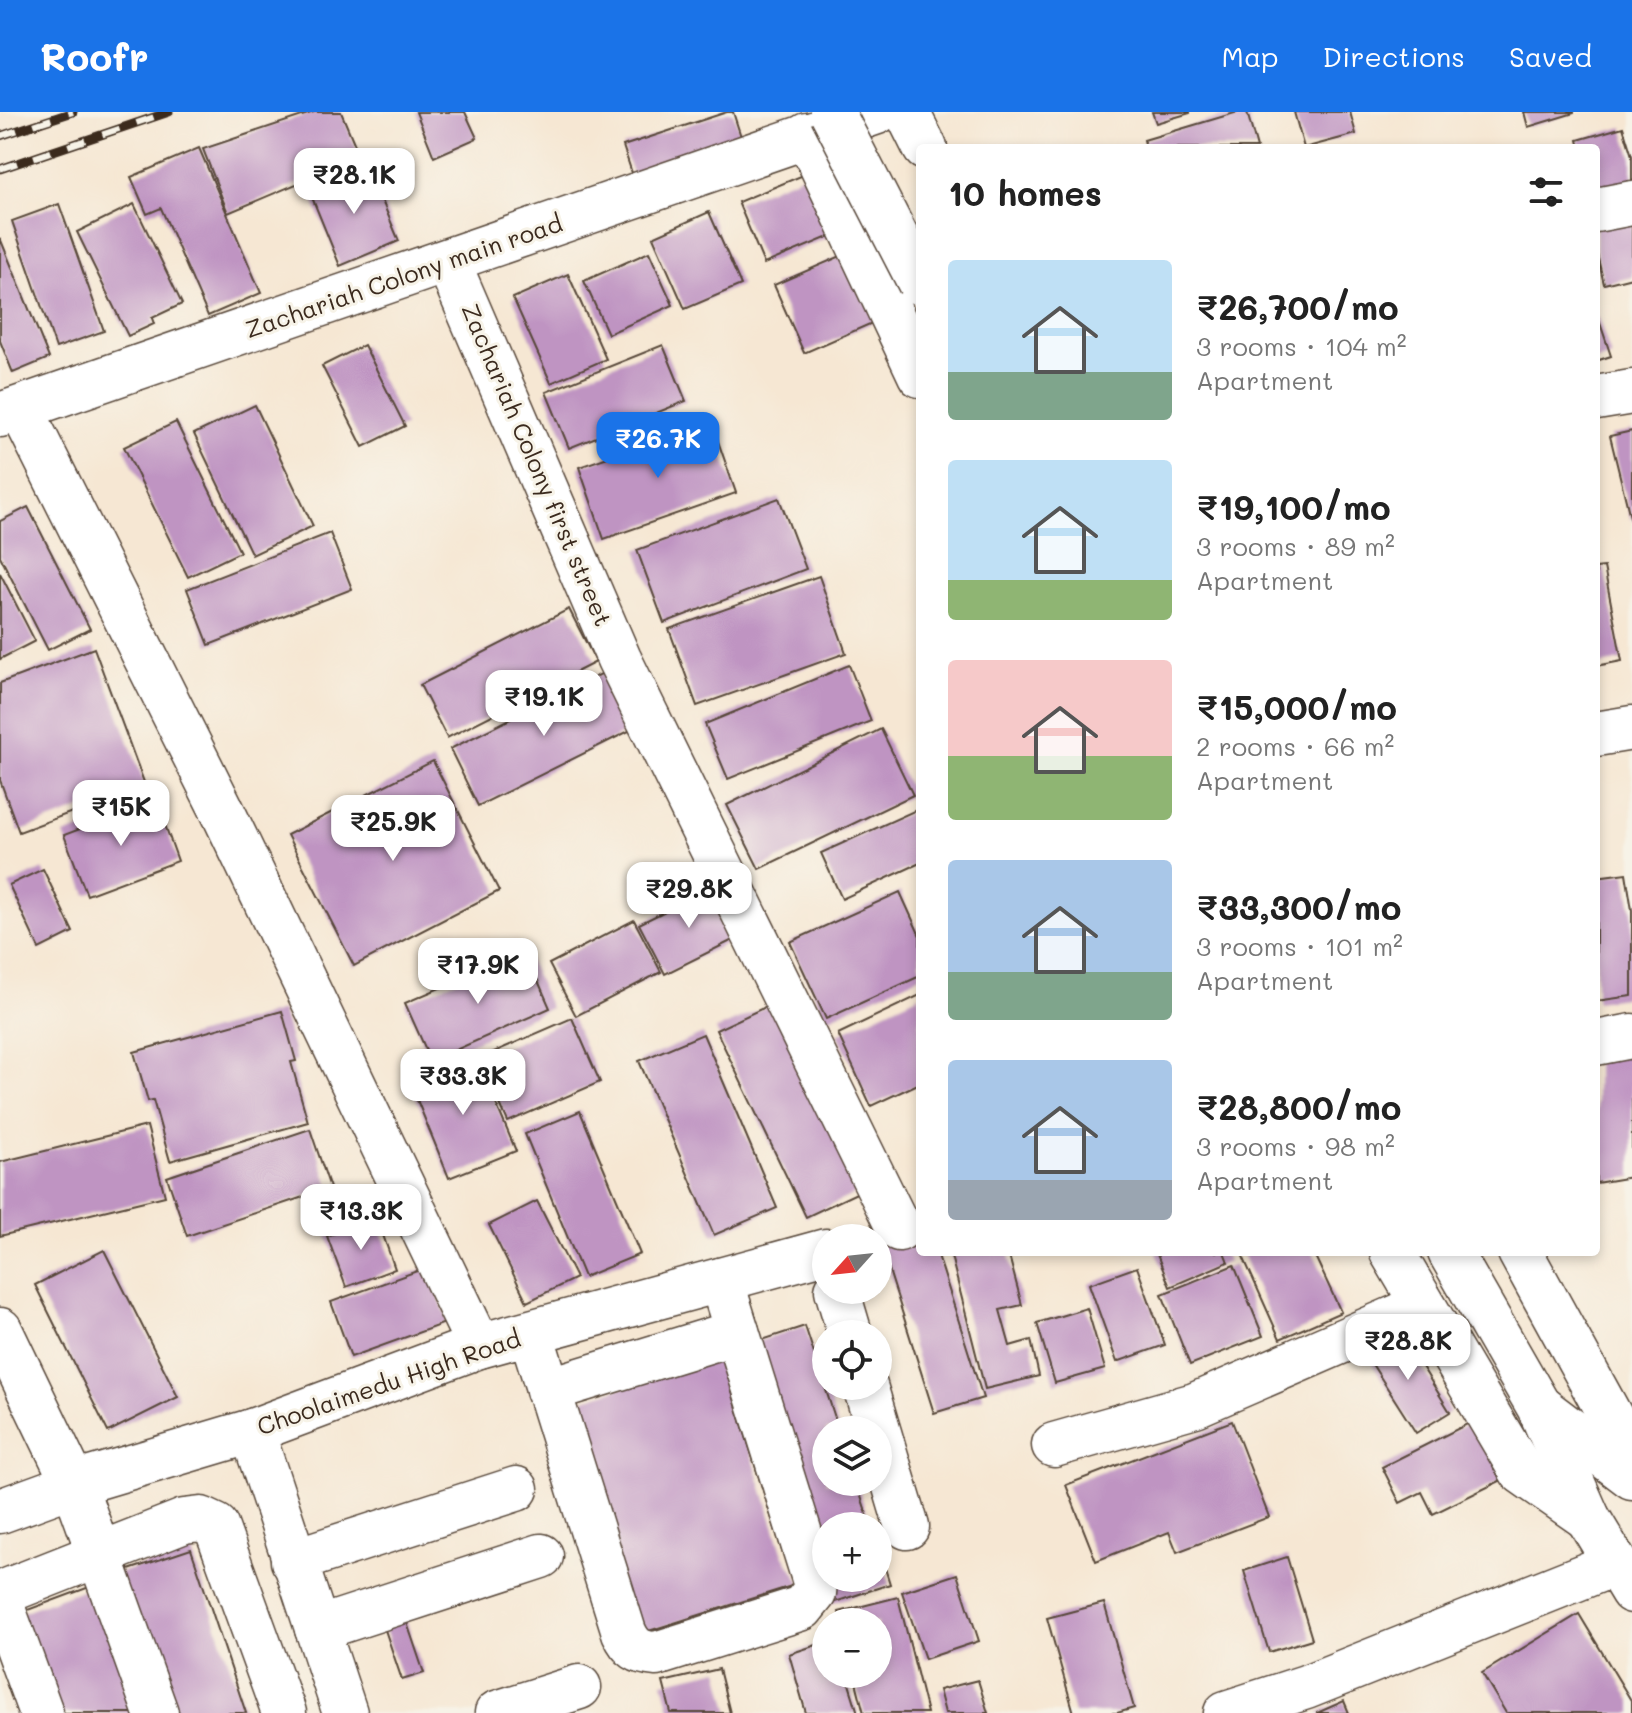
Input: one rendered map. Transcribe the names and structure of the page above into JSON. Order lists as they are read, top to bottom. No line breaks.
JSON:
{"streets":{"street":["Zachariah Colony main road","Zachariah Colony first street","Choolaimedu High Road"]},"crossings":[["Zachariah Colony main road","Zachariah Colony first street"]],"north":"bottom left","page":{"header":"Roofr","nav":["Map","Directions","Saved"],"heading":"10 homes","price":["₹28.1K","₹26.7K","₹19.1K","₹15K","₹25.9K","₹29.8K","₹17.9K","₹33.3K","₹13.3K","₹28.8K"],"list":[{"name":"₹26,700/mo","note":"3 rooms · 104 m² · Apartment"},{"name":"₹19,100/mo","note":"3 rooms · 89 m² · Apartment"},{"name":"₹15,000/mo","note":"2 rooms · 66 m² · Apartment"},{"name":"₹33,300/mo","note":"3 rooms · 101 m² · Apartment"},{"name":"₹28,800/mo","note":"3 rooms · 98 m² · Apartment"}],"map_buttons":["+","−"]}}
